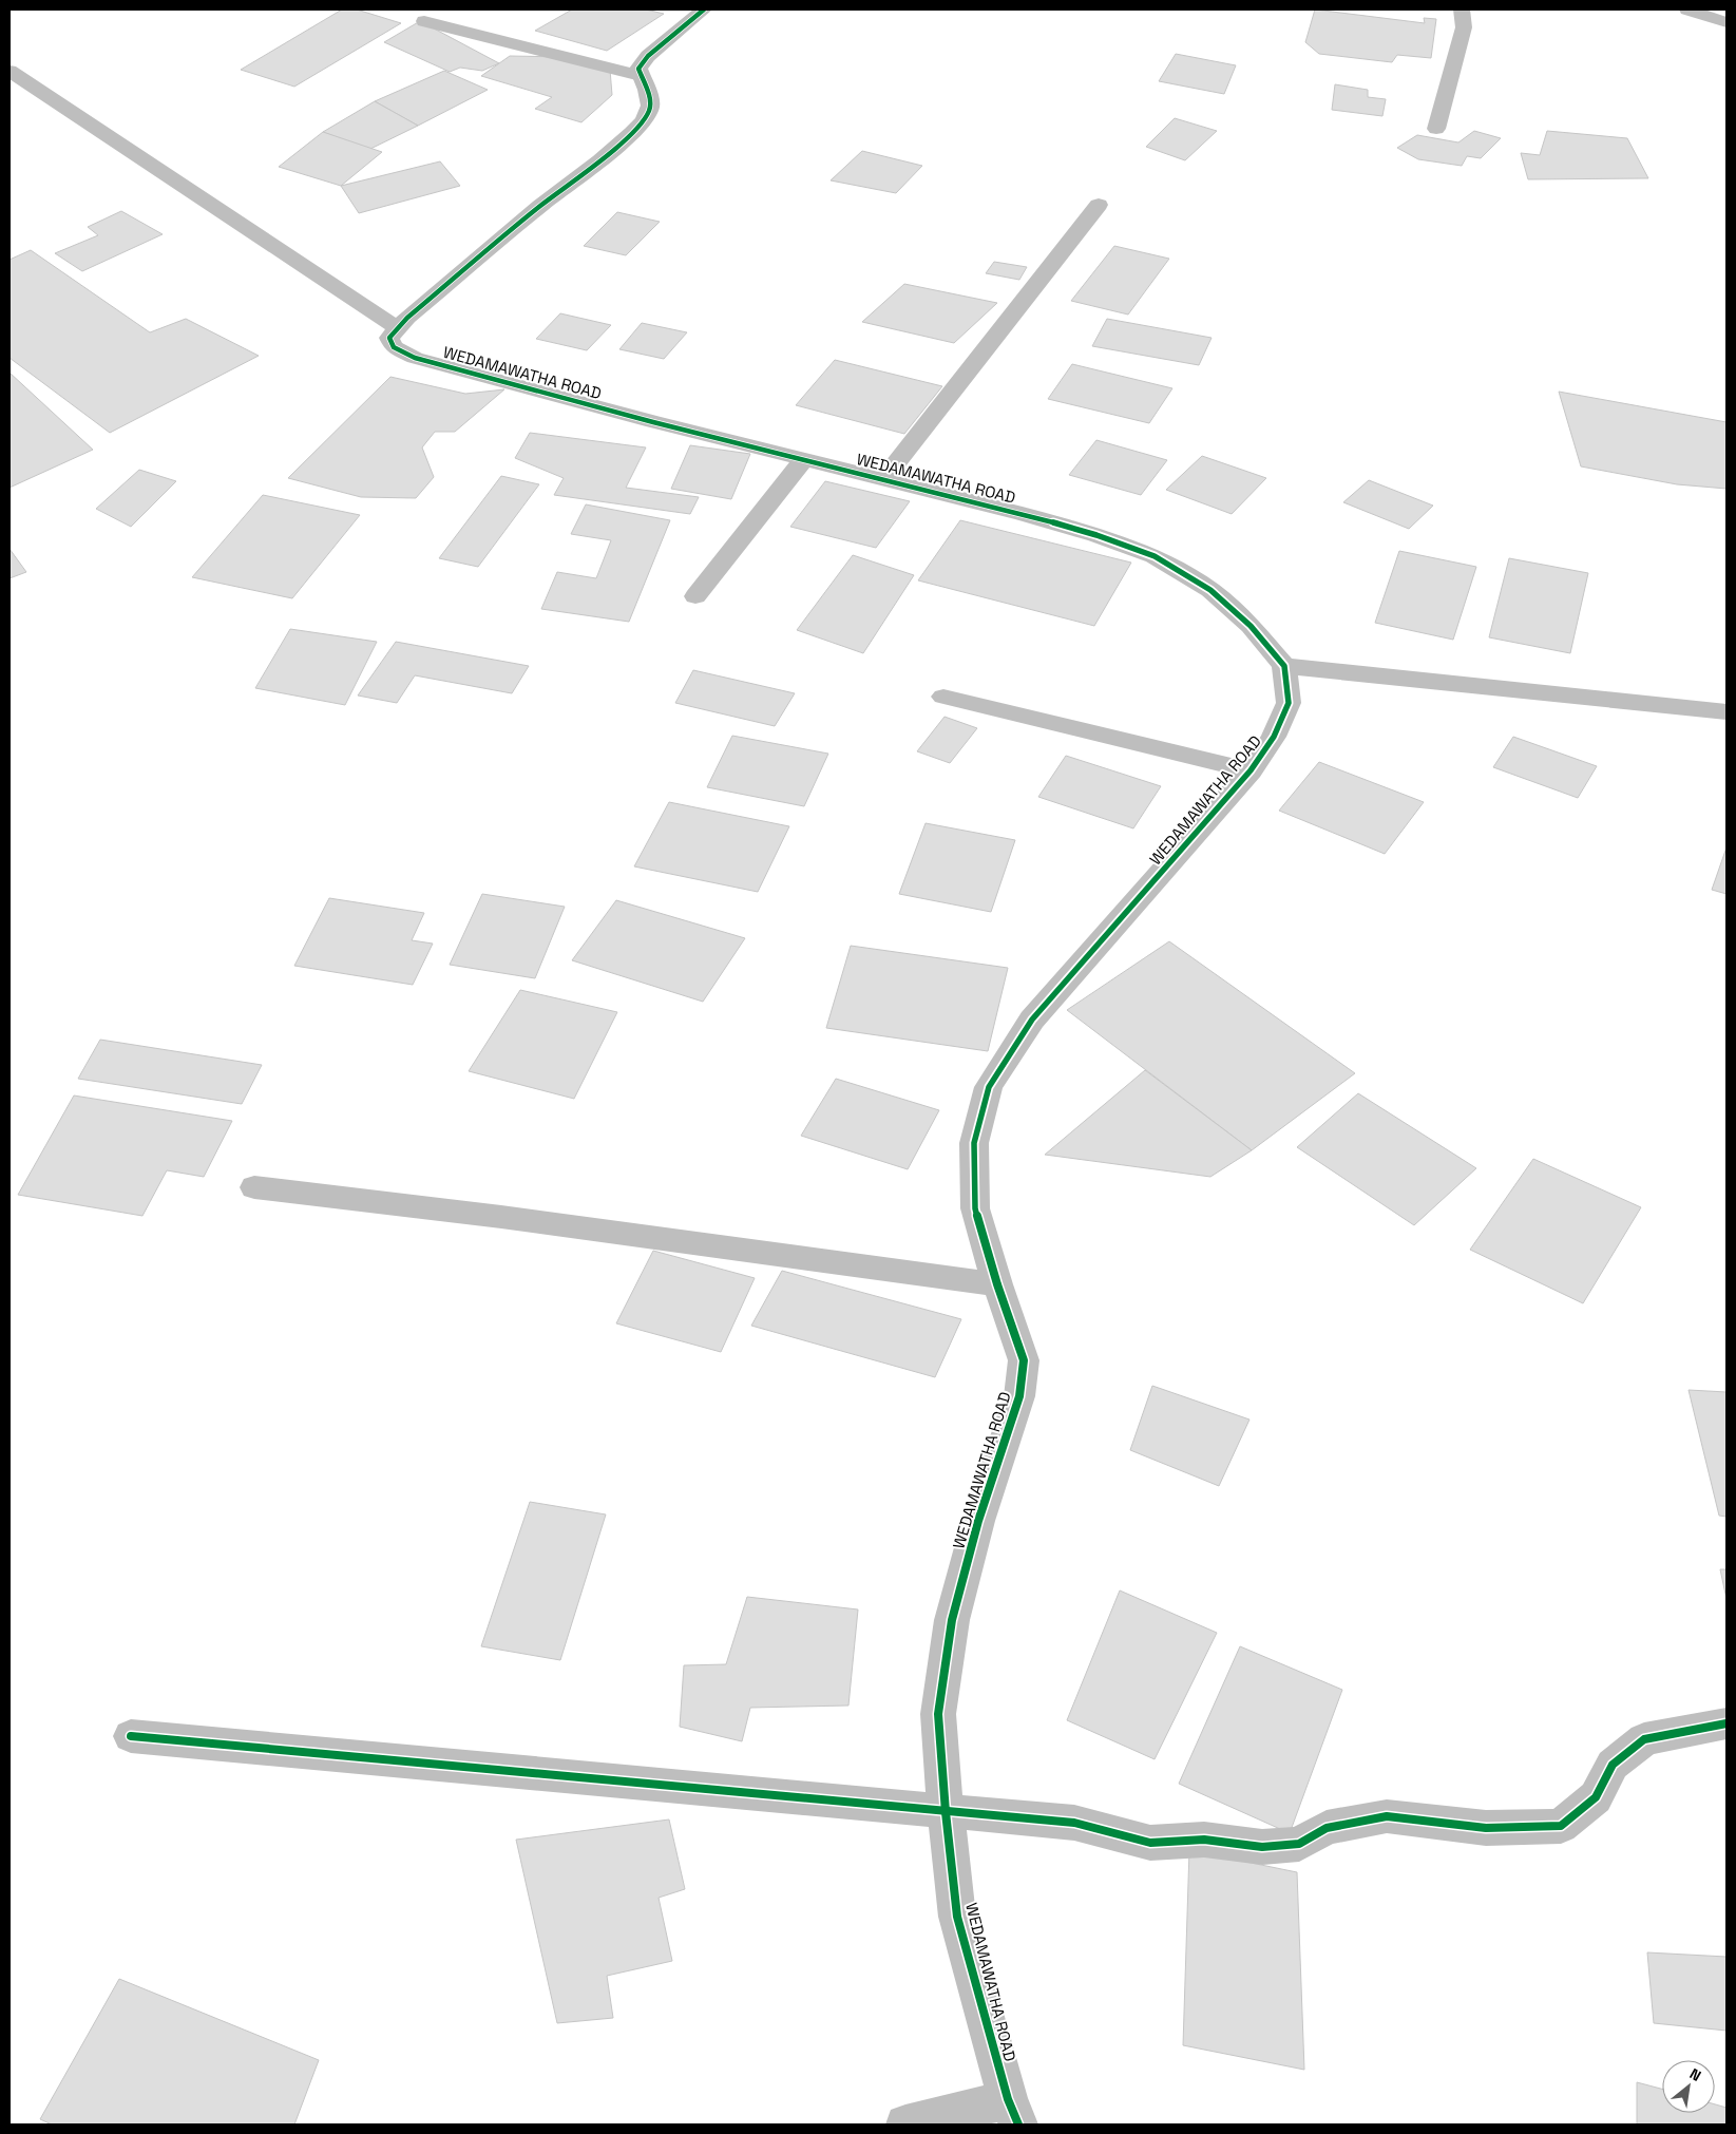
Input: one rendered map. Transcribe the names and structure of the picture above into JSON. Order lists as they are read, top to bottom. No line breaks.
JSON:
{"streets":{"street":["WEDAMAWATHA ROAD"]},"north":"top right"}
